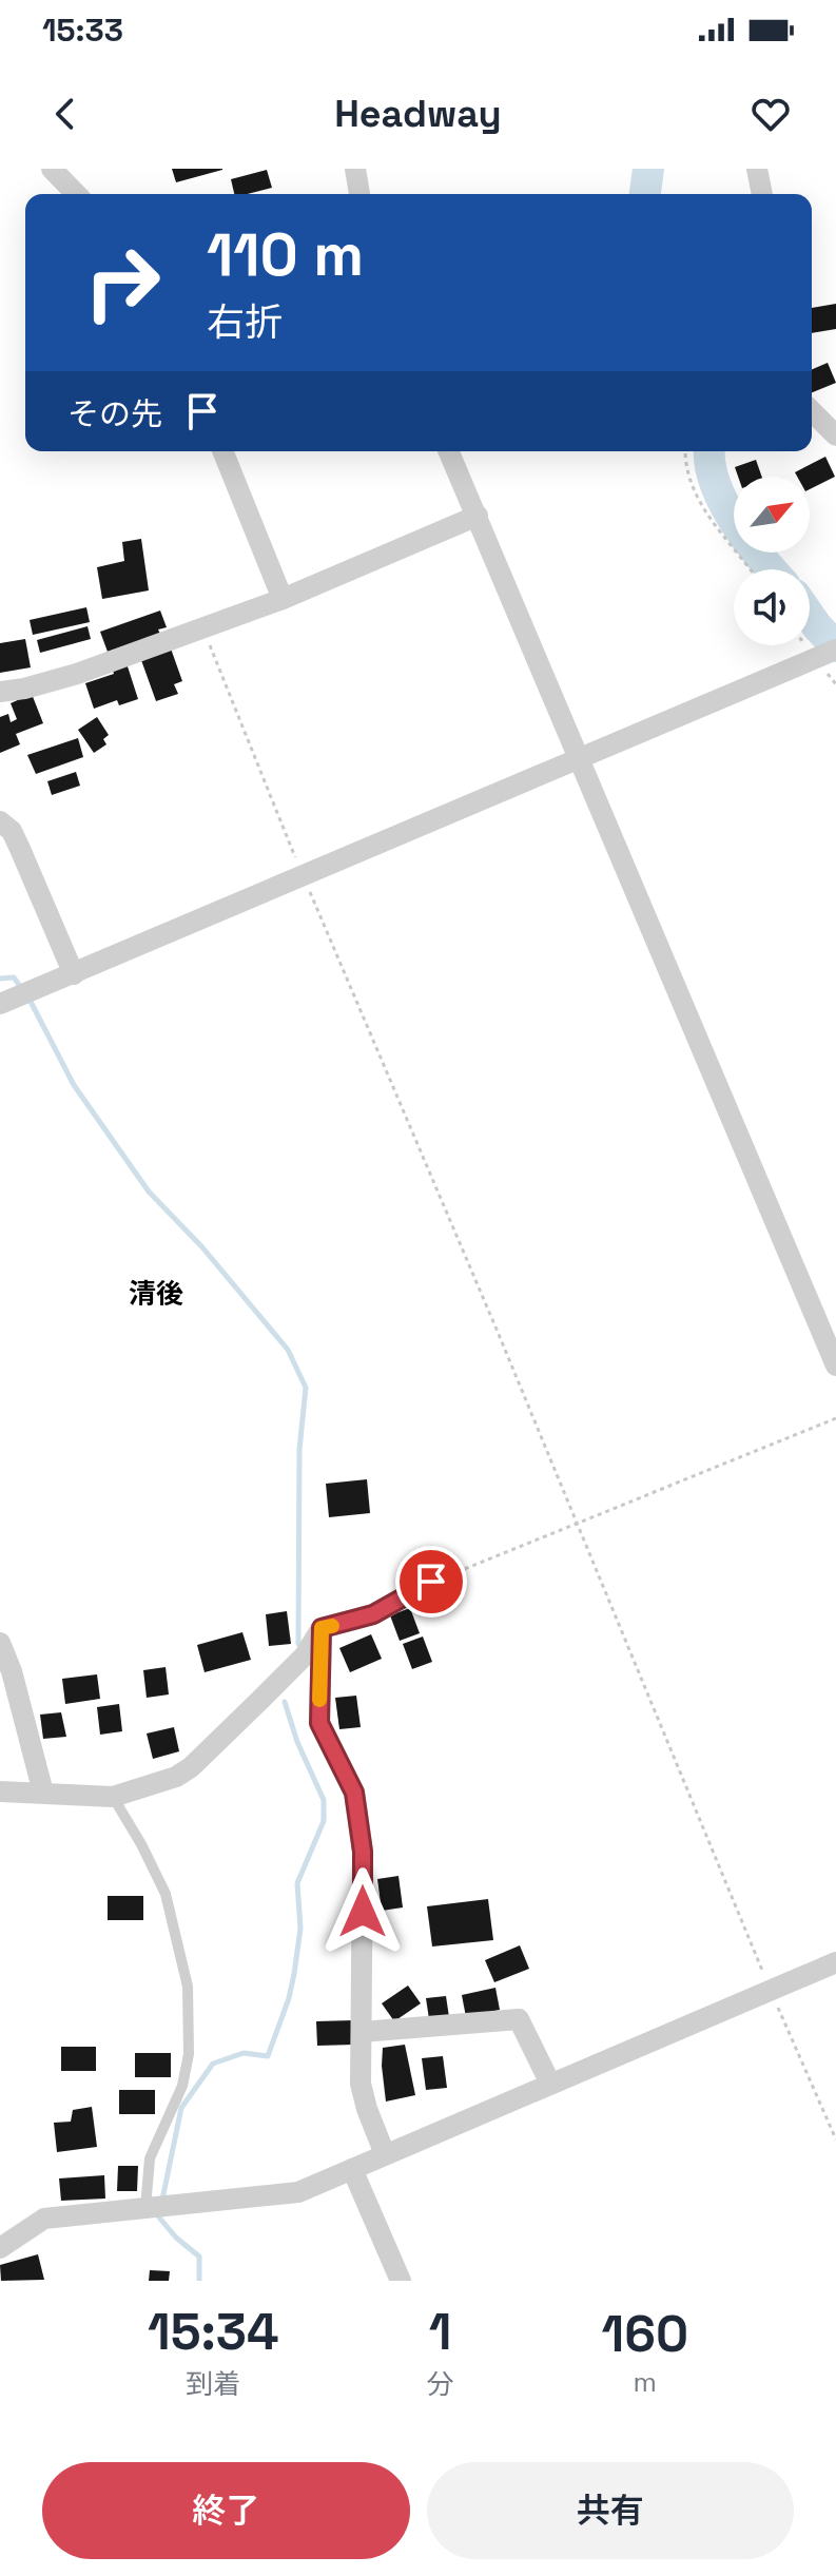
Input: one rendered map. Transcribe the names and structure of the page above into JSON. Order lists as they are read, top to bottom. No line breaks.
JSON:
{"districts":["清後"],"north":"top right","page":{"status":"15:33","header":"Headway","turn":["110 m","右折"],"then":"その先","eta":["15:34","到着","1","分","160","m"],"buttons":["終了","共有"]}}
